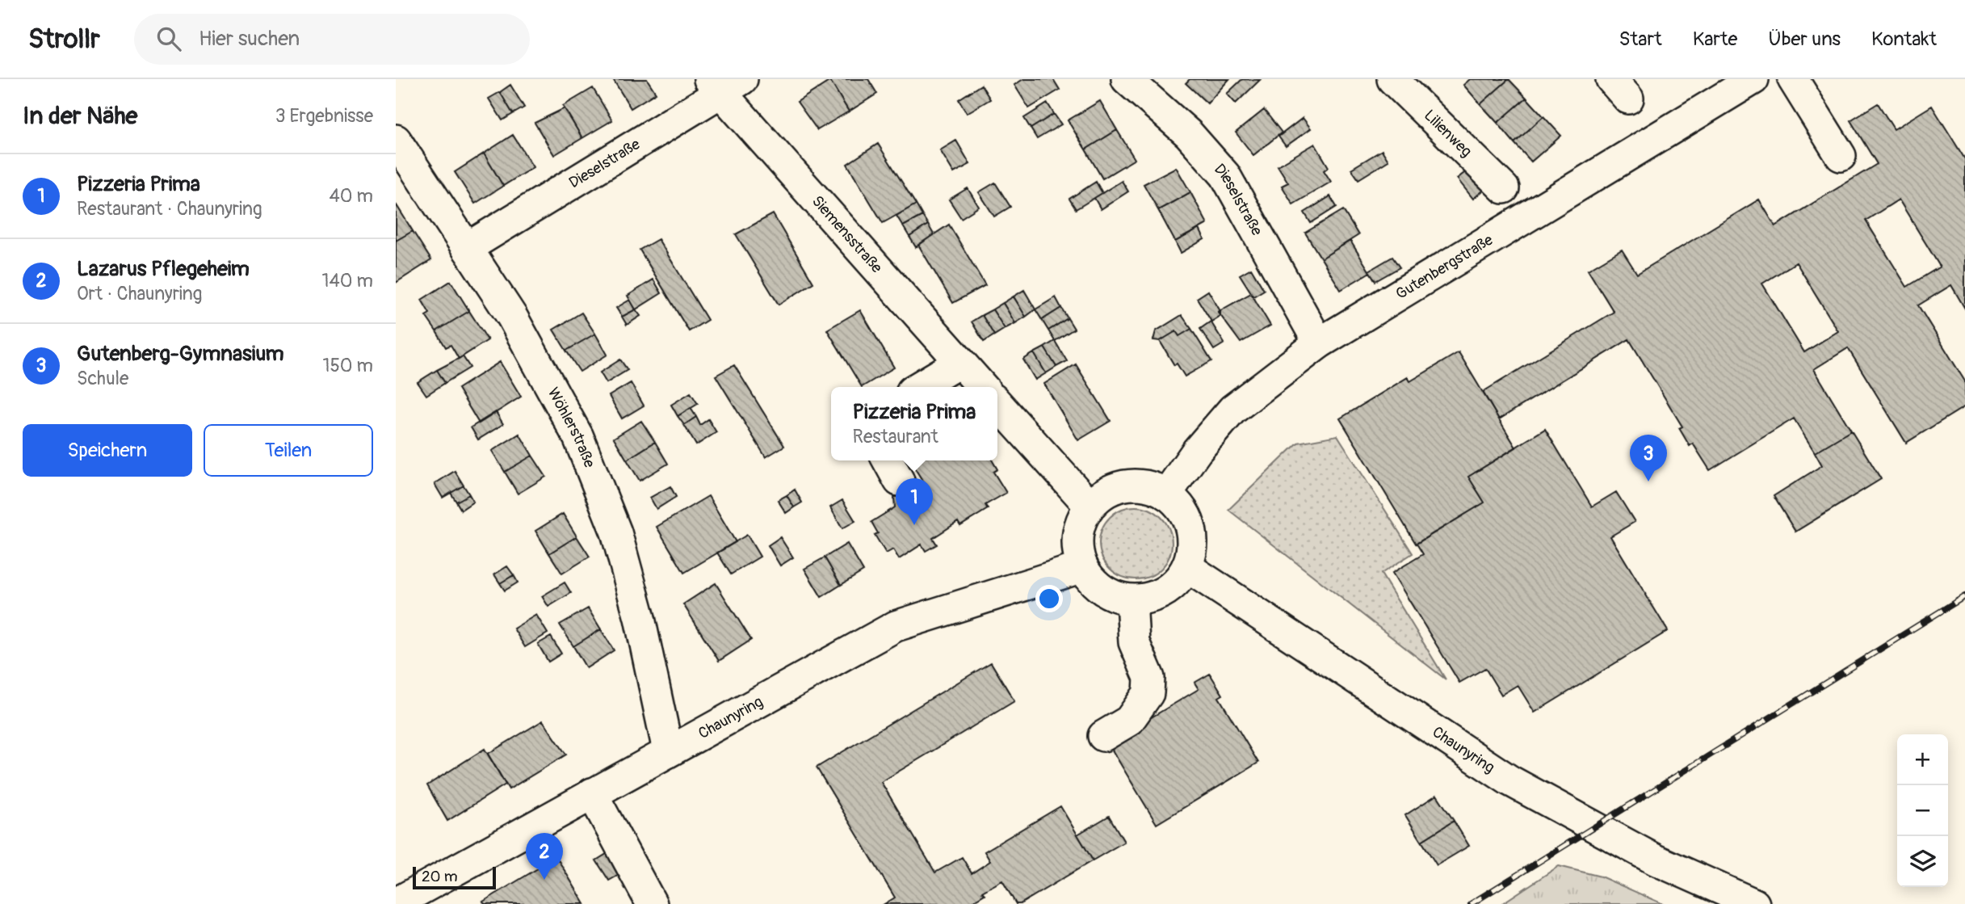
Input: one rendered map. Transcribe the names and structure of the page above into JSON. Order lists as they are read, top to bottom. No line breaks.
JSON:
{"streets":{"street":["Lilienweg","Dieselstraße","Siemensstraße","Gutenbergstraße","Wöhlerstraße","Chaunyring"]},"crossings":[["Dieselstraße","Siemensstraße"],["Dieselstraße","Gutenbergstraße"],["Dieselstraße","Wöhlerstraße"],["Gutenbergstraße","Chaunyring"],["Wöhlerstraße","Chaunyring"]],"scale_bar":"20 m","page":{"header":"Strollr","search":"Hier suchen","nav":["Start","Karte","Über uns","Kontakt"],"heading":["In der Nähe","3 Ergebnisse"],"list":[{"mark":"1","name":"Pizzeria Prima","note":"Restaurant · Chaunyring","value":"40 m"},{"mark":"2","name":"Lazarus Pflegeheim","note":"Ort · Chaunyring","value":"140 m"},{"mark":"3","name":"Gutenberg-Gymnasium","note":"Schule","value":"150 m"}],"popup":["Pizzeria Prima","Restaurant"],"buttons":["Speichern","Teilen"],"pins":["3","1","2"],"map_buttons":["+","−"],"scale":"20 m"}}
